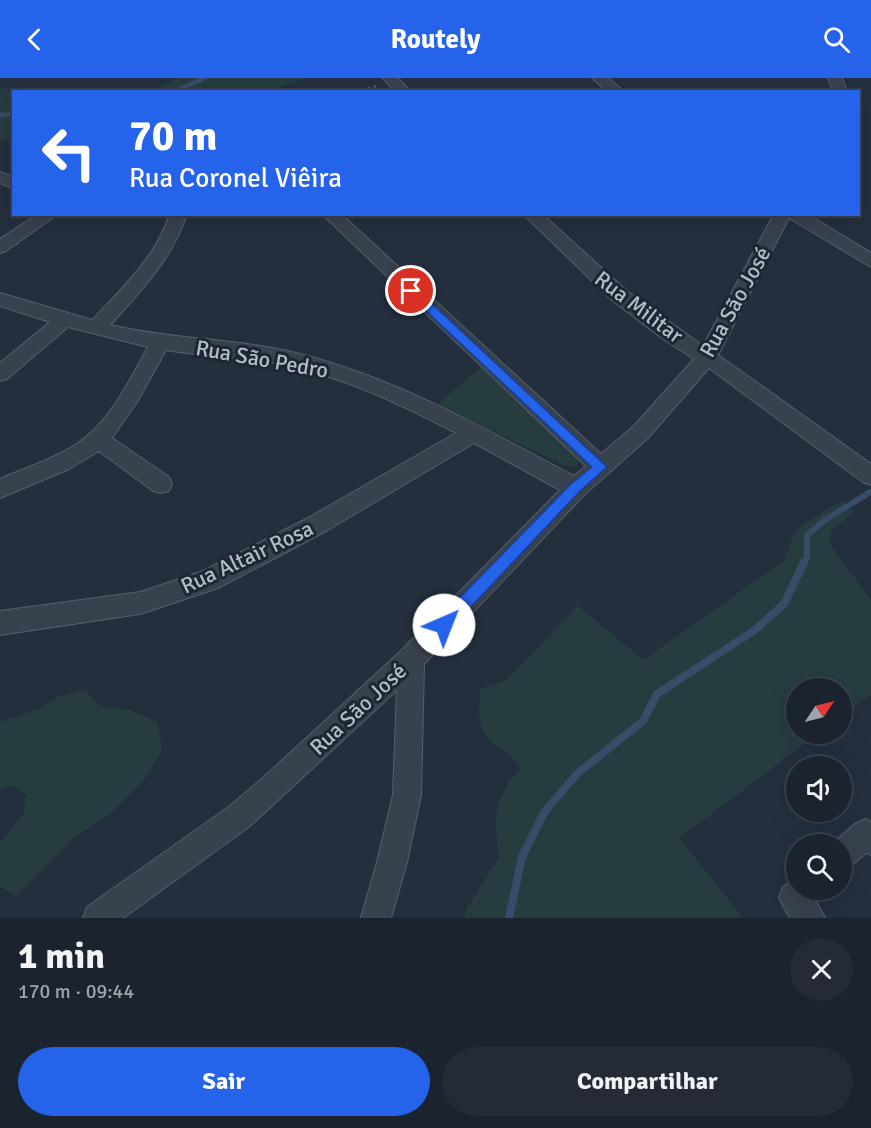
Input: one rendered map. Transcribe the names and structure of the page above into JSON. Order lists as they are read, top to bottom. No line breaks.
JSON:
{"streets":{"street":["Rua São José","Rua Militar","Rua São Pedro","Rua Altair Rosa"]},"crossings":[["Rua São José","Rua Militar"],["Rua São José","Rua São Pedro"],["Rua São Pedro","Rua Altair Rosa"]],"north":"top right","page":{"header":"Routely","turn":["70 m","Rua Coronel Viêira"],"heading":["1 min","170 m · 09:44"],"buttons":["Sair","Compartilhar"]}}
